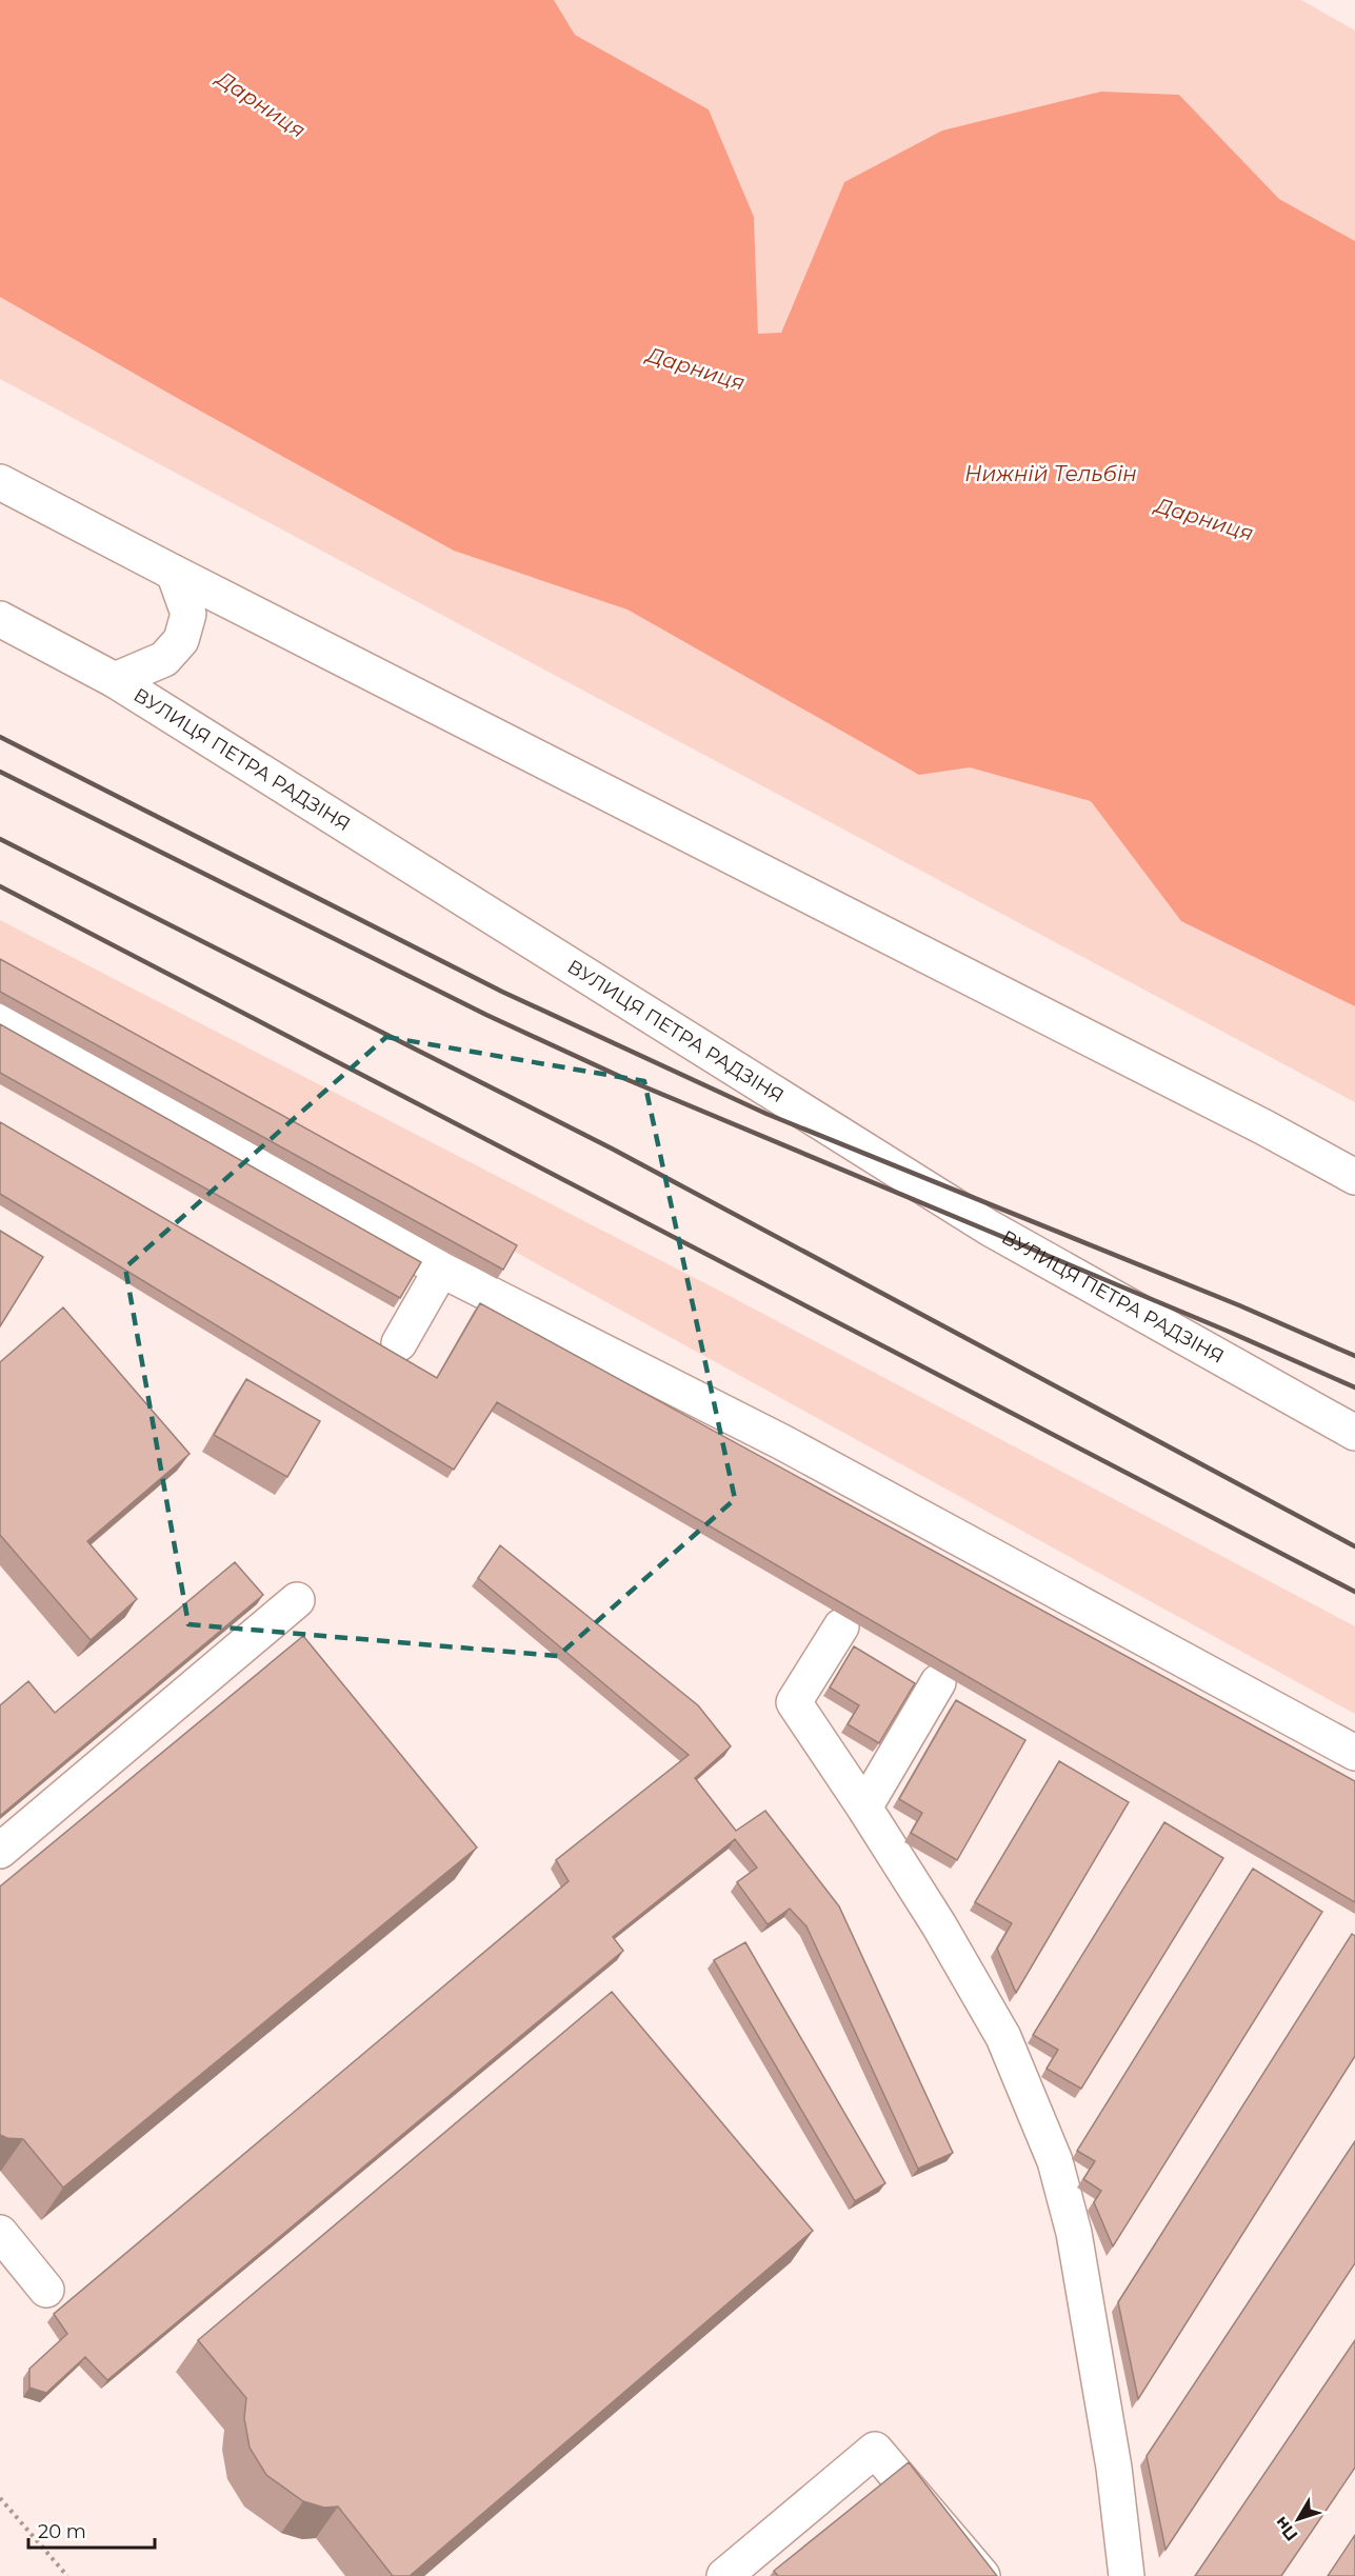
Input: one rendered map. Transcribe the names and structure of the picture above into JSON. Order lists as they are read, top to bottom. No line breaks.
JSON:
{"streets":{"main road":["ВУЛИЦЯ ПЕТРА РАДЗІНЯ"]},"water":["Дарниця","Нижній Тельбін"],"scale_bar":"20 m","north":"bottom left"}
